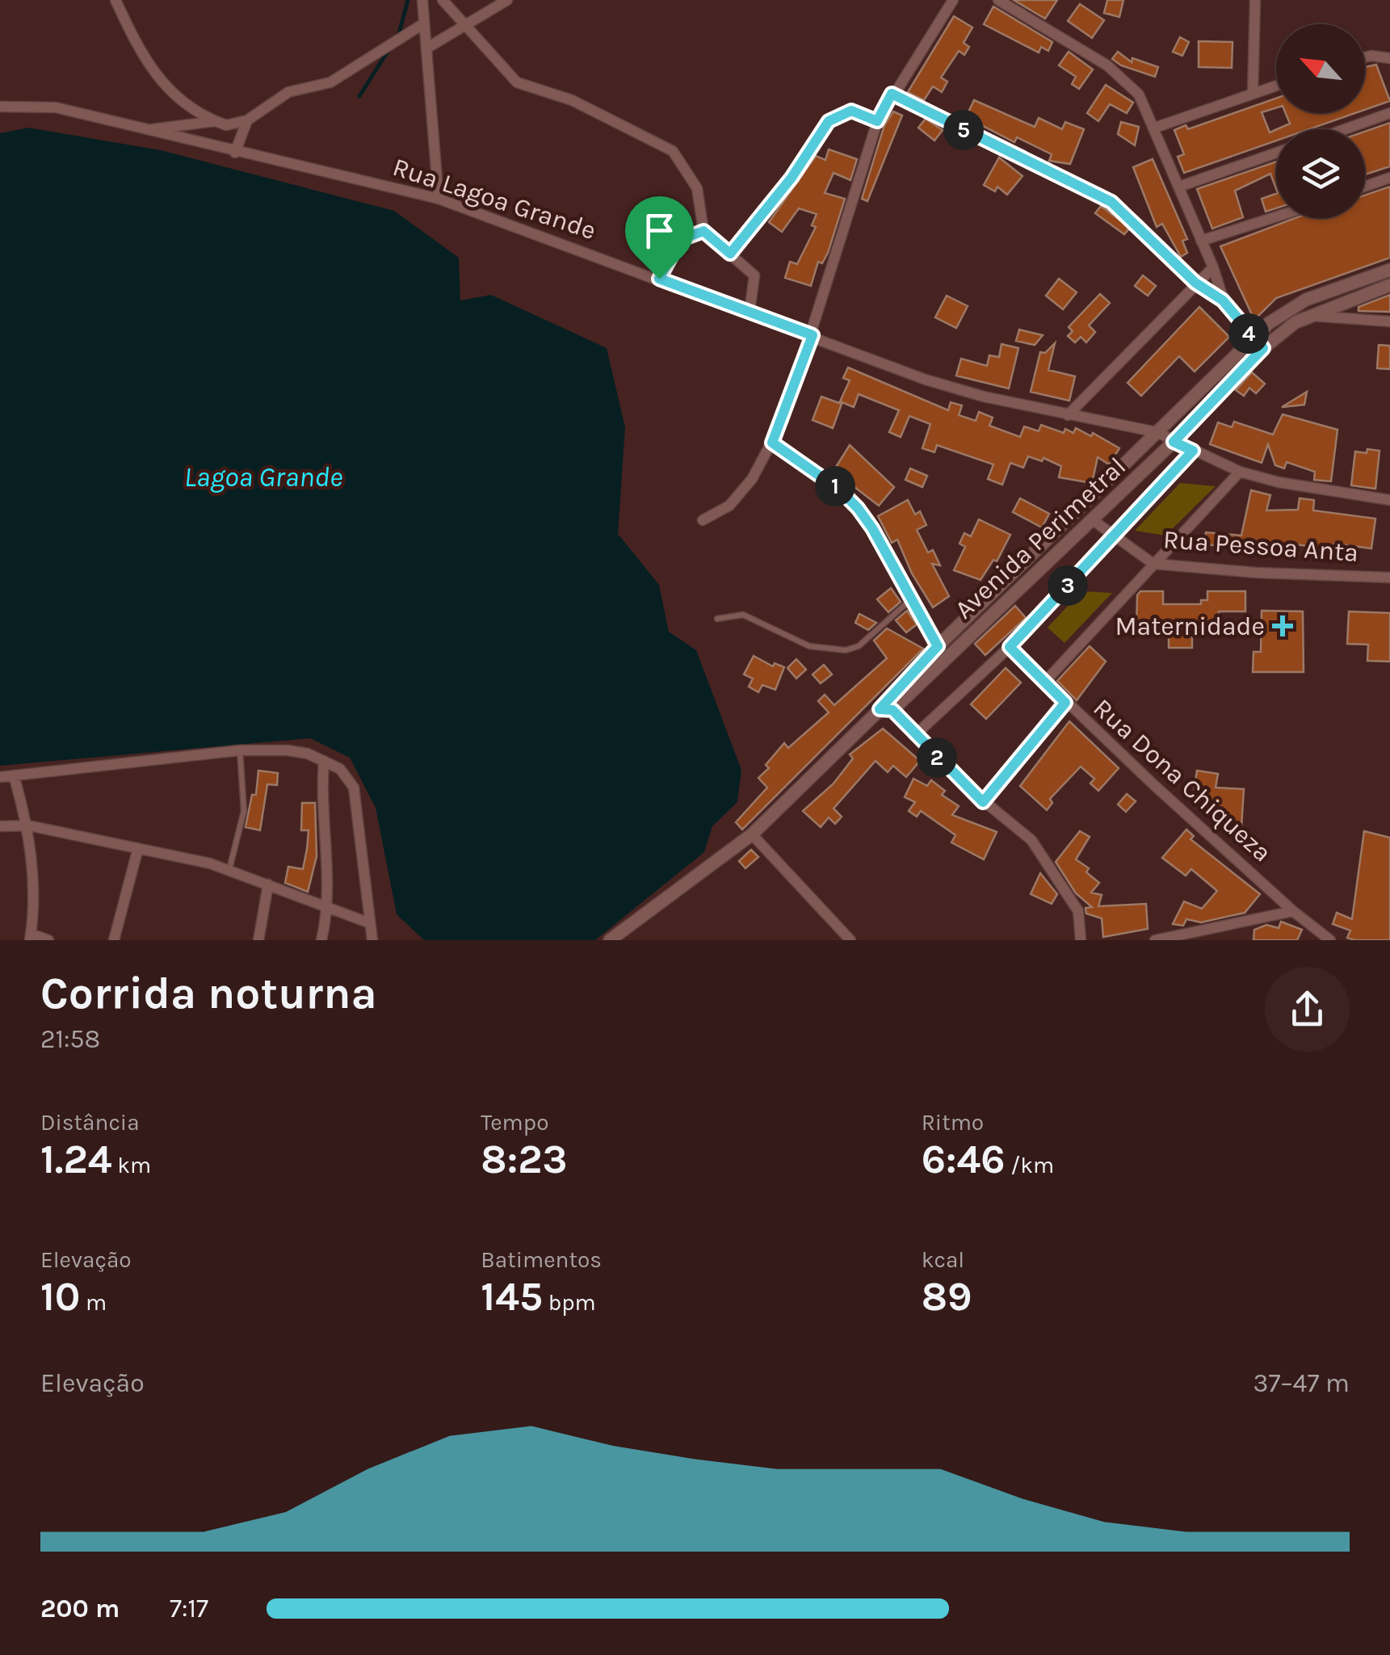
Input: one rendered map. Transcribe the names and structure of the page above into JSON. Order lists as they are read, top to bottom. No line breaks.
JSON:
{"streets":{"street":["Rua Lagoa Grande","Avenida Perimetral","Rua Pessoa Anta","Rua Dona Chiqueza"]},"crossings":[["Rua Lagoa Grande","Avenida Perimetral"],["Avenida Perimetral","Rua Pessoa Anta"]],"water":["Lagoa Grande"],"places":{"health":["Maternidade"]},"north":"top left","page":{"pins":["5","4","1","3","2"],"heading":["Corrida noturna","21:58"],"stats":[["Distância","1.24 km"],["Tempo","8:23"],["Ritmo","6:46 /km"],["Elevação","10 m"],["Batimentos","145 bpm"],["kcal","89"]],"chart":["Elevação","37–47 m"],"list":[{"name":"200 m","note":"7:17"}]}}
